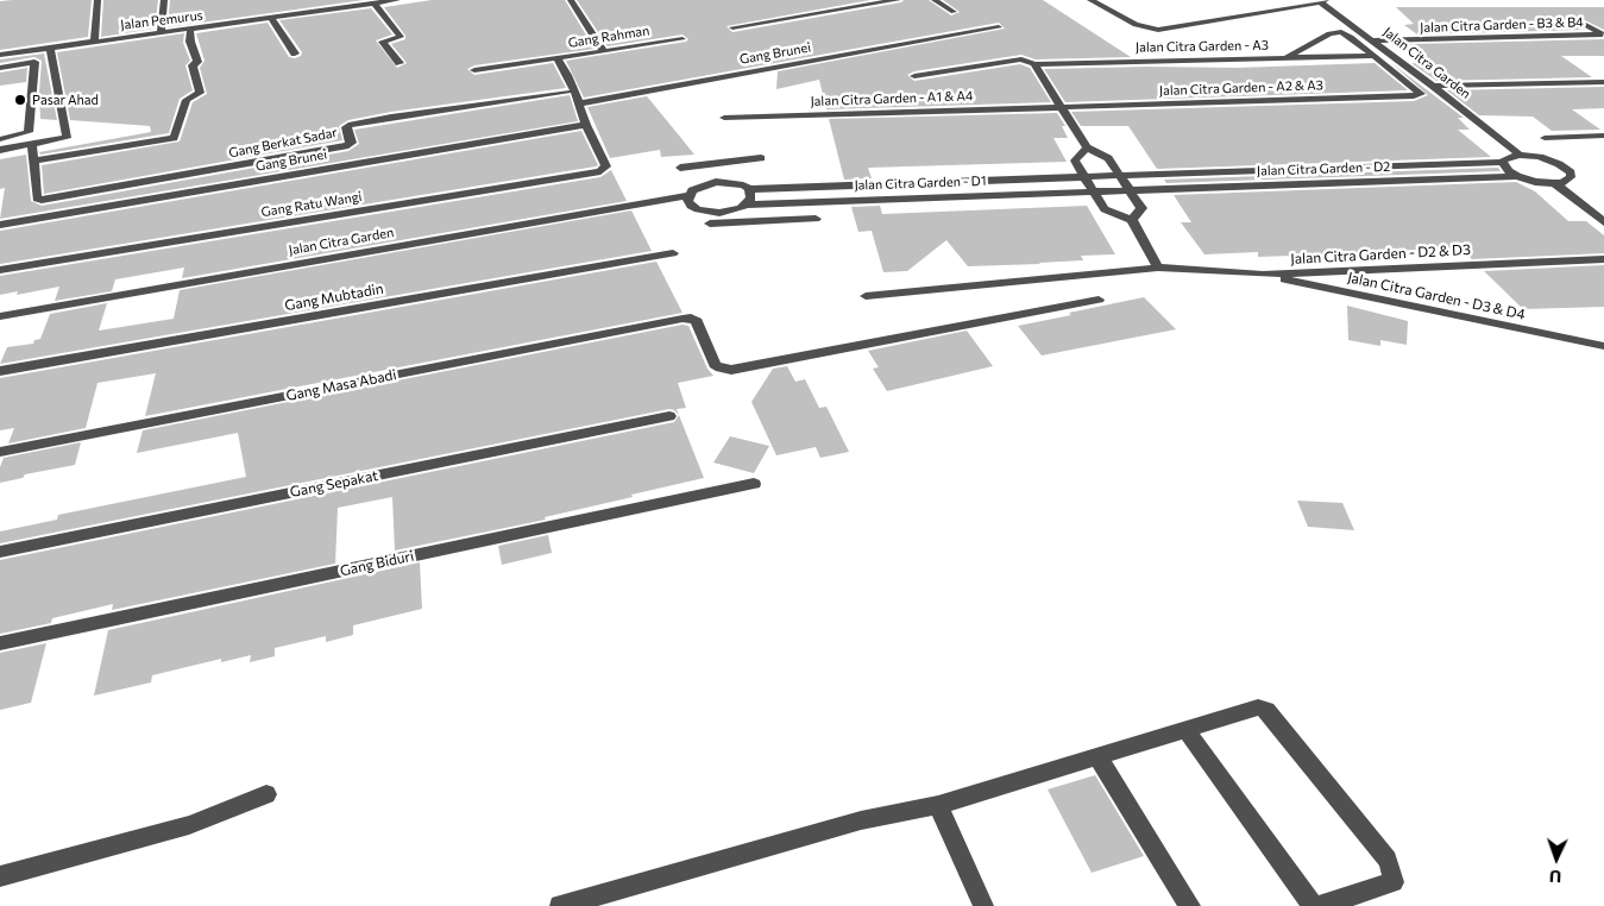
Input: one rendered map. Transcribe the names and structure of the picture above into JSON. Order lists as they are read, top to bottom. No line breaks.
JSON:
{"streets":{"street":["Jalan Pemurus","Jalan Citra Garden - B3 & B4","Gang Rahman","Jalan Citra Garden - A3","Gang Brunei","Jalan Citra Garden","Jalan Citra Garden - A2 & A3","Jalan Citra Garden - A1 & A4","Gang Berkat Sadar","Jalan Citra Garden - D2","Jalan Citra Garden - D1","Gang Ratu Wangi","Jalan Citra Garden - D2 & D3","Jalan Citra Garden - D3 & D4","Gang Mubtadin","Gang Masa Abadi","Gang Sepakat","Gang Biduri"]},"crossings":[["Jalan Citra Garden - B3 & B4","Jalan Citra Garden"],["Gang Rahman","Gang Brunei"],["Jalan Citra Garden - A3","Jalan Citra Garden"],["Gang Brunei","Gang Ratu Wangi"],["Jalan Citra Garden","Jalan Citra Garden - A2 & A3"],["Jalan Citra Garden - A2 & A3","Jalan Citra Garden - A1 & A4"],["Jalan Citra Garden - D2","Jalan Citra Garden - D1"],["Jalan Citra Garden - D2 & D3","Jalan Citra Garden - D3 & D4"]],"places":["Pasar Ahad"],"north":"bottom"}
